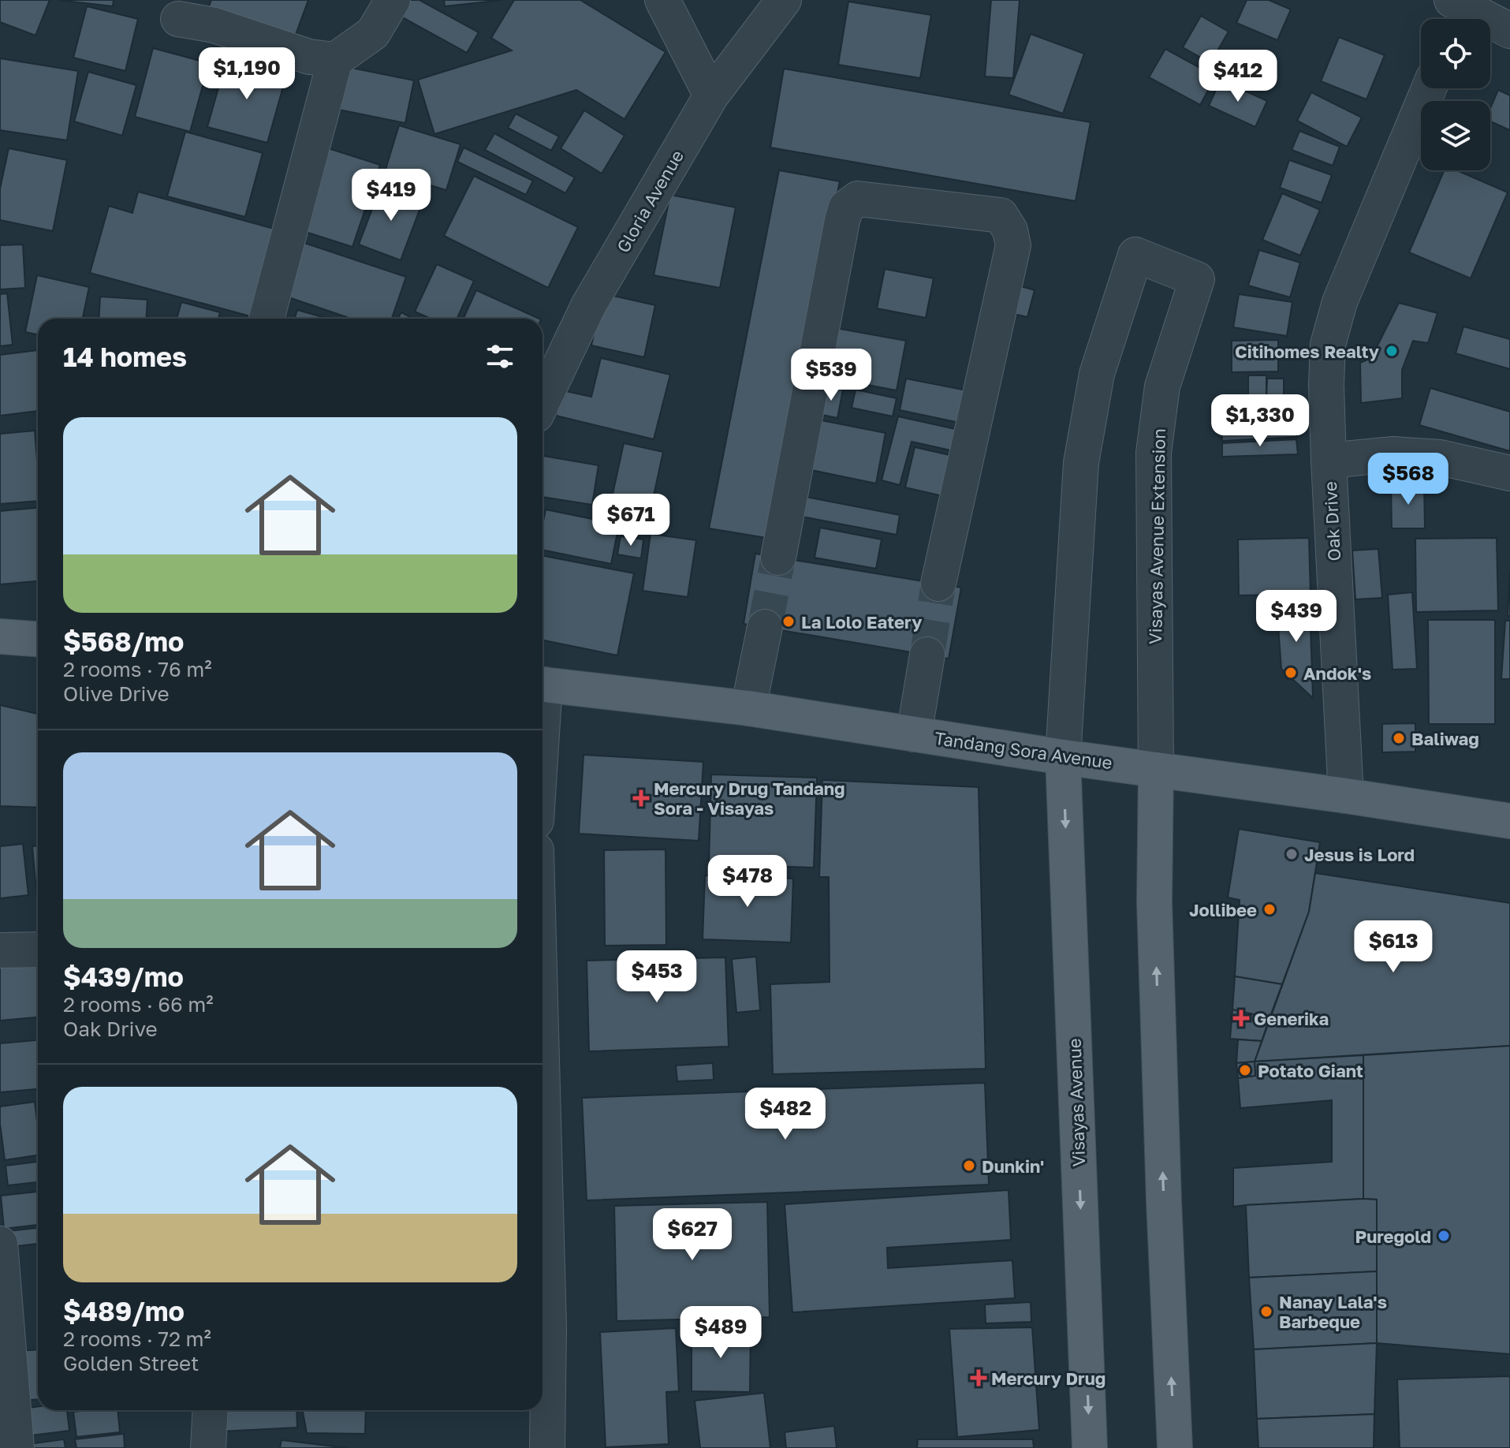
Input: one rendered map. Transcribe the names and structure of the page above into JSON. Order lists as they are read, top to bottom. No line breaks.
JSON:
{"streets":{"main road":["Tandang Sora Avenue","Visayas Avenue"],"street":["Gloria Avenue","Oak Drive","Visayas Avenue Extension"]},"crossings":[["Oak Drive","Tandang Sora Avenue"],["Visayas Avenue Extension","Tandang Sora Avenue"],["Visayas Avenue Extension","Visayas Avenue"],["Tandang Sora Avenue","Visayas Avenue"]],"places":{"other":["Citihomes Realty","La Lolo Eatery","Andok's","Baliwag","Jesus is Lord","Jollibee","Potato Giant","Dunkin'","Puregold","Nanay Lala's Barbeque"],"health":["Mercury Drug Tandang Sora - Visayas","Generika","Mercury Drug"]},"page":{"price":["$1,190","$412","$419","$539","$1,330","$568","$671","$439","$478","$613","$453","$482","$627","$489"],"heading":"14 homes","list":[{"name":"$568/mo","note":"2 rooms · 76 m² · Olive Drive"},{"name":"$439/mo","note":"2 rooms · 66 m² · Oak Drive"},{"name":"$489/mo","note":"2 rooms · 72 m² · Golden Street"}]}}
